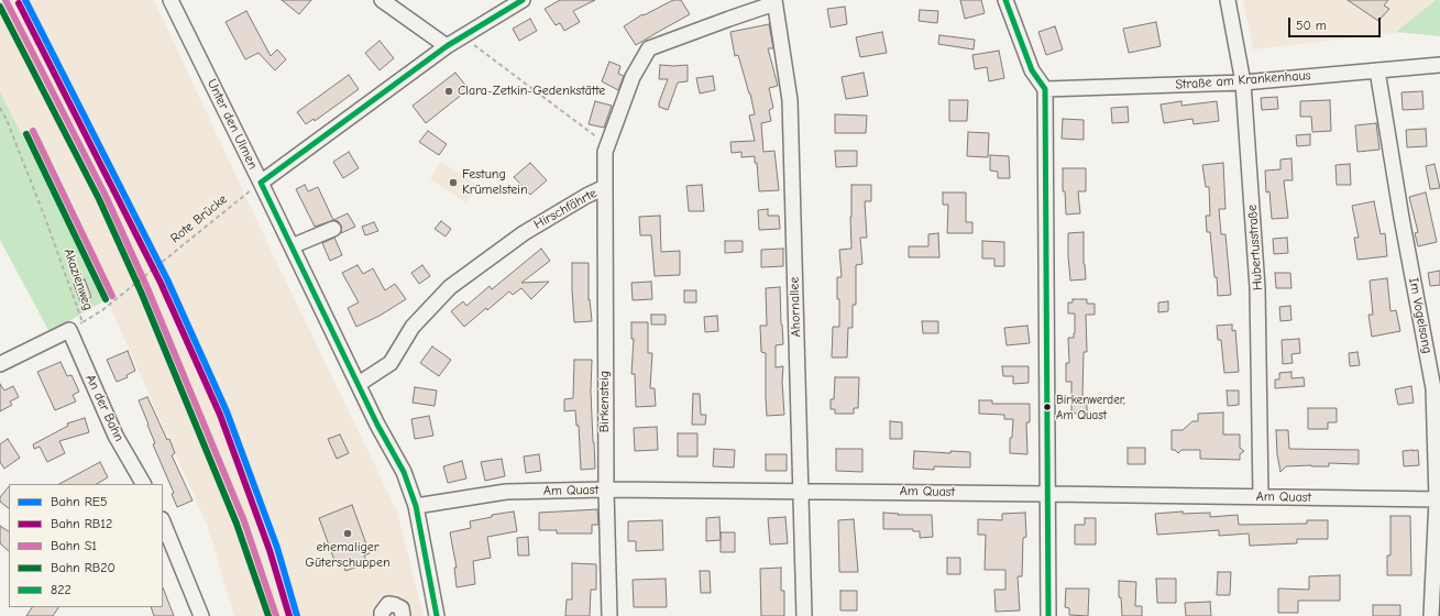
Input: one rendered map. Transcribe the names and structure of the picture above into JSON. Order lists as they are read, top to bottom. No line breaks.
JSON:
{"streets":{"street":["Straße am Krankenhaus","Unter den Ulmen","Hirschfährte","Hubertusstraße","Ahornallee","Im Vogelsang","Birkensteig","An der Bahn","Am Quast"],"path":["Rote Brücke","Akazienweg"]},"crossings":[["Straße am Krankenhaus","Hubertusstraße"],["Straße am Krankenhaus","Im Vogelsang"],["Unter den Ulmen","Hirschfährte"],["Unter den Ulmen","Am Quast"],["Hirschfährte","Ahornallee"],["Hirschfährte","Birkensteig"],["Rote Brücke","Akazienweg"],["Hubertusstraße","Am Quast"],["Akazienweg","An der Bahn"],["Ahornallee","Am Quast"],["Im Vogelsang","Am Quast"],["Birkensteig","Am Quast"]],"places":["Clara-Zetkin-Gedenkstätte","Festung Krümelstein","Birkenwerder, Am Quast","ehemaliger Güterschuppen"],"lines":["rail line RE5","rail line S1","transit line 822","rail line RB12","rail line RB20"],"legend":["Bahn RE5","Bahn RB12","Bahn S1","Bahn RB20","822"],"scale_bar":"50 m"}
